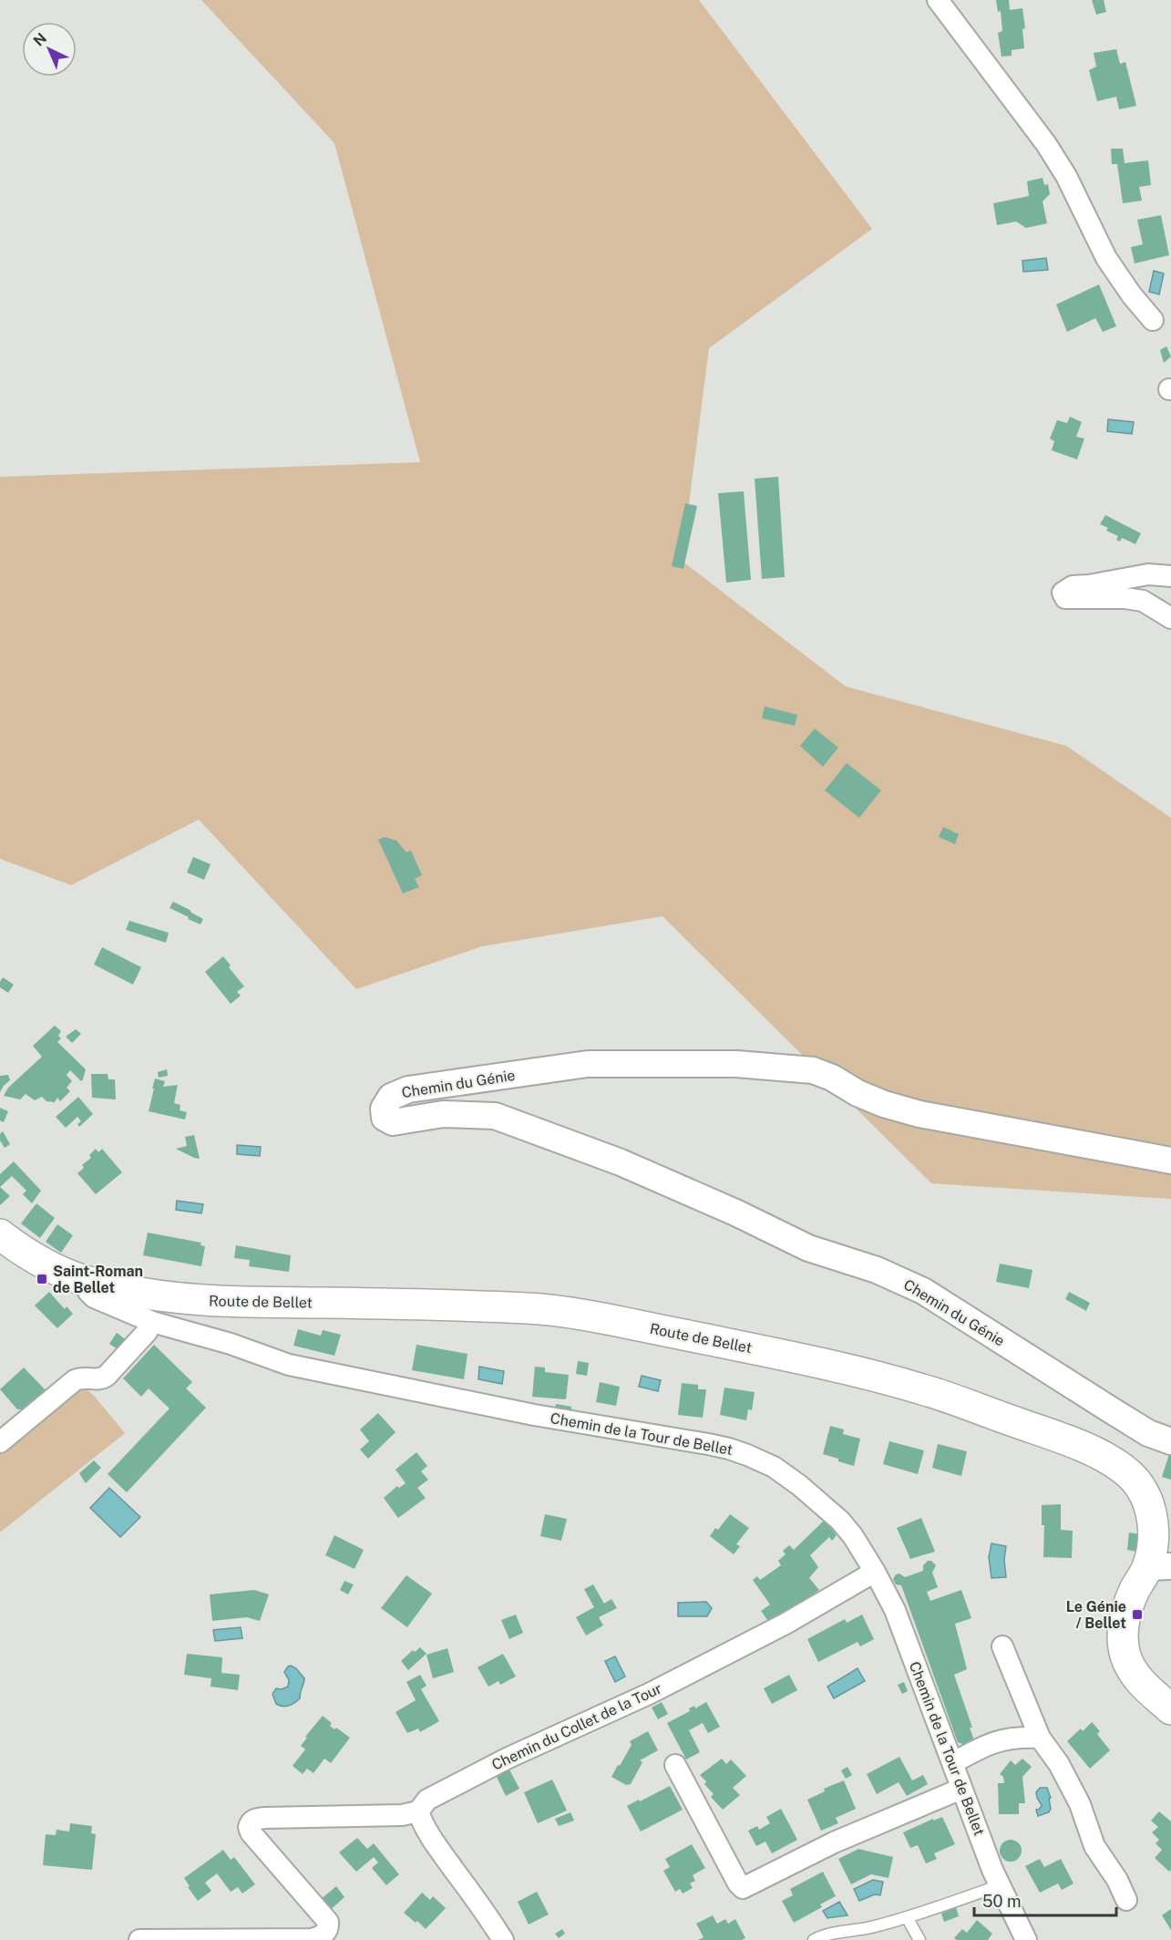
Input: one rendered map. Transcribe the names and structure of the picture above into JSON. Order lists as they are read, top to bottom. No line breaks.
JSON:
{"streets":{"main road":["Route de Bellet"],"street":["Chemin du Génie","Chemin de la Tour de Bellet","Chemin du Collet de la Tour"]},"crossings":[["Route de Bellet","Chemin de la Tour de Bellet"],["Chemin de la Tour de Bellet","Chemin du Collet de la Tour"]],"places":{"transit":["Saint-Roman de Bellet","Le Génie / Bellet"]},"scale_bar":"50 m","north":"top left"}
